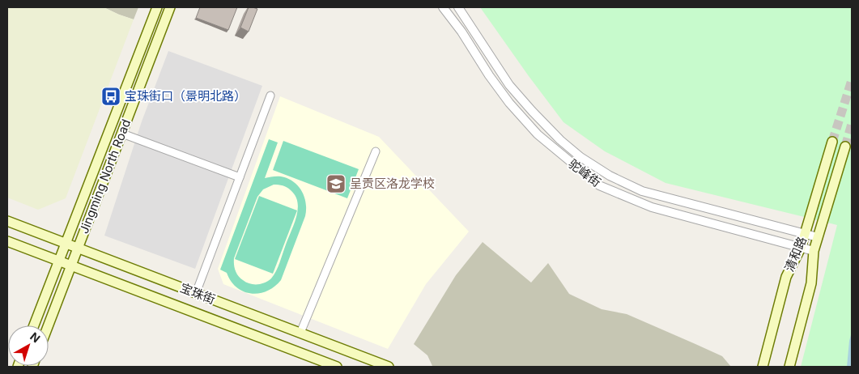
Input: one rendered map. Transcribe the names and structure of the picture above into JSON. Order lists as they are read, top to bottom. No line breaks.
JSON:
{"streets":{"main road":["Jingming North Road","清和路","宝珠街"],"street":["驼峰街"]},"crossings":[["驼峰街","清和路"],["Jingming North Road","宝珠街"]],"places":{"bus stop":["宝珠街口（景明北路）"],"school or university":["呈贡区洛龙学校"]},"north":"top right"}
